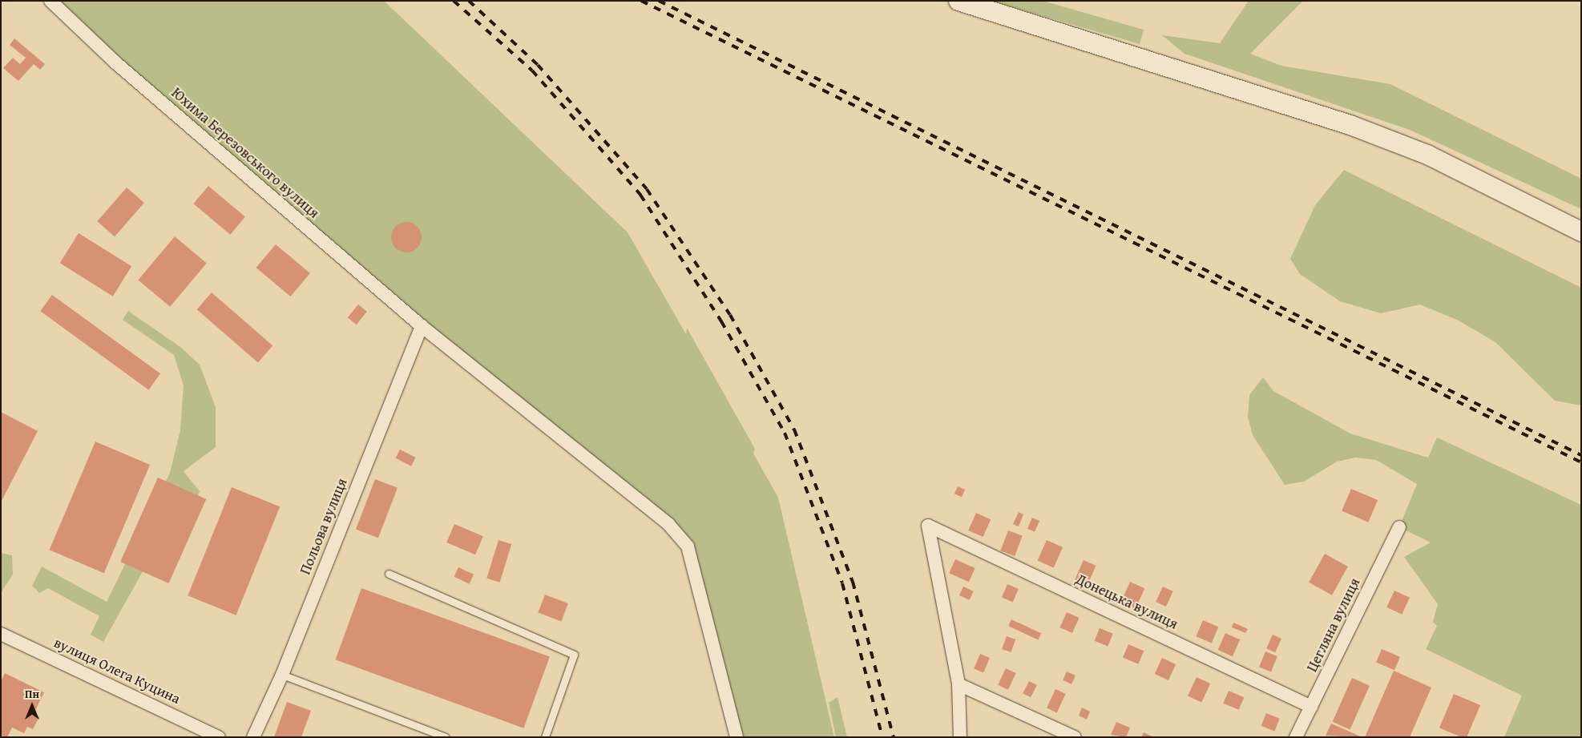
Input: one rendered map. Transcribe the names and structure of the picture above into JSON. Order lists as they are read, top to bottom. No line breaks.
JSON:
{"streets":{"street":["Юхима Березовського вулиця","Польова вулиця","Донецька вулиця","Цегляна вулиця","вулиця Олега Куцина"]},"crossings":[["Юхима Березовського вулиця","Польова вулиця"],["Донецька вулиця","Цегляна вулиця"]],"north":"top"}
